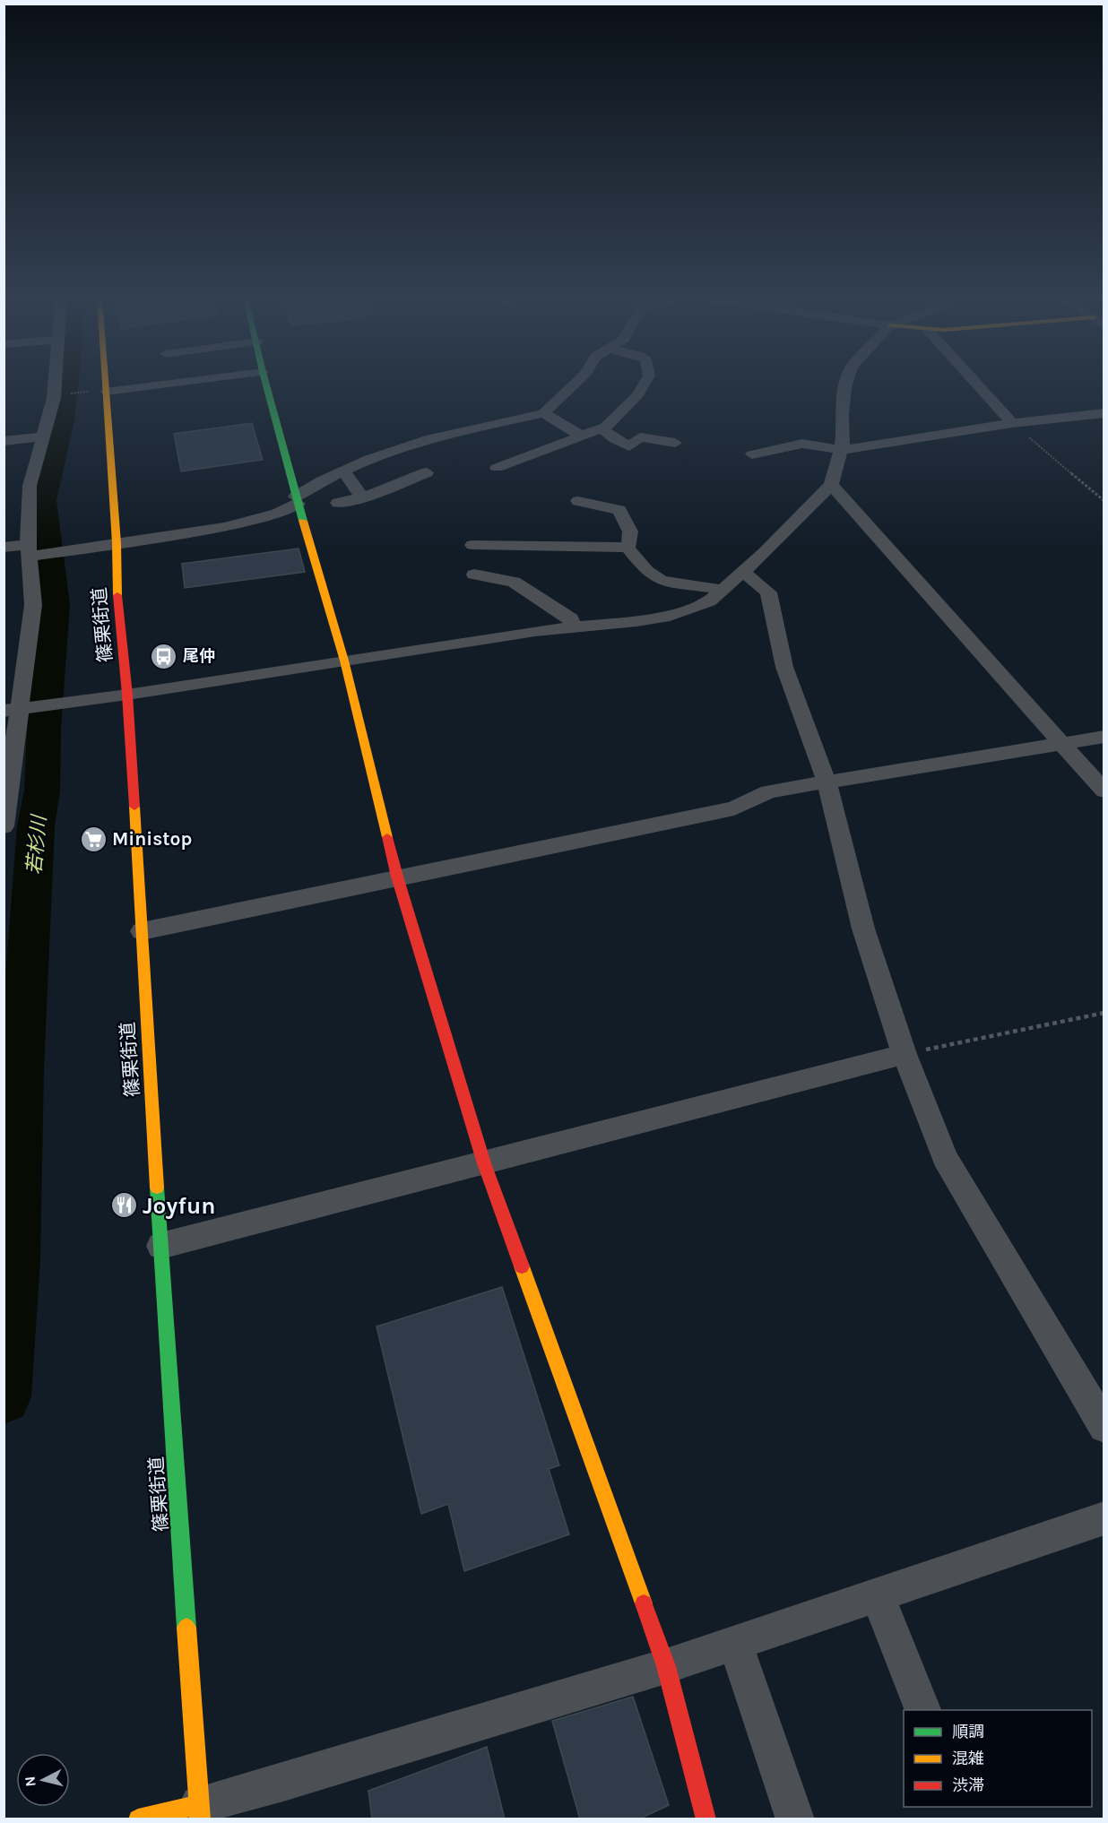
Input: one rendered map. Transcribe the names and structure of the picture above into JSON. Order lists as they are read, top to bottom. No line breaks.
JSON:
{"streets":{"street":["篠栗街道"]},"water":["若杉川"],"places":{"bus stop":["尾仲"],"supermarket":["Ministop"],"restaurant":["Joyfun"]},"legend":["順調","混雑","渋滞"],"north":"left"}
